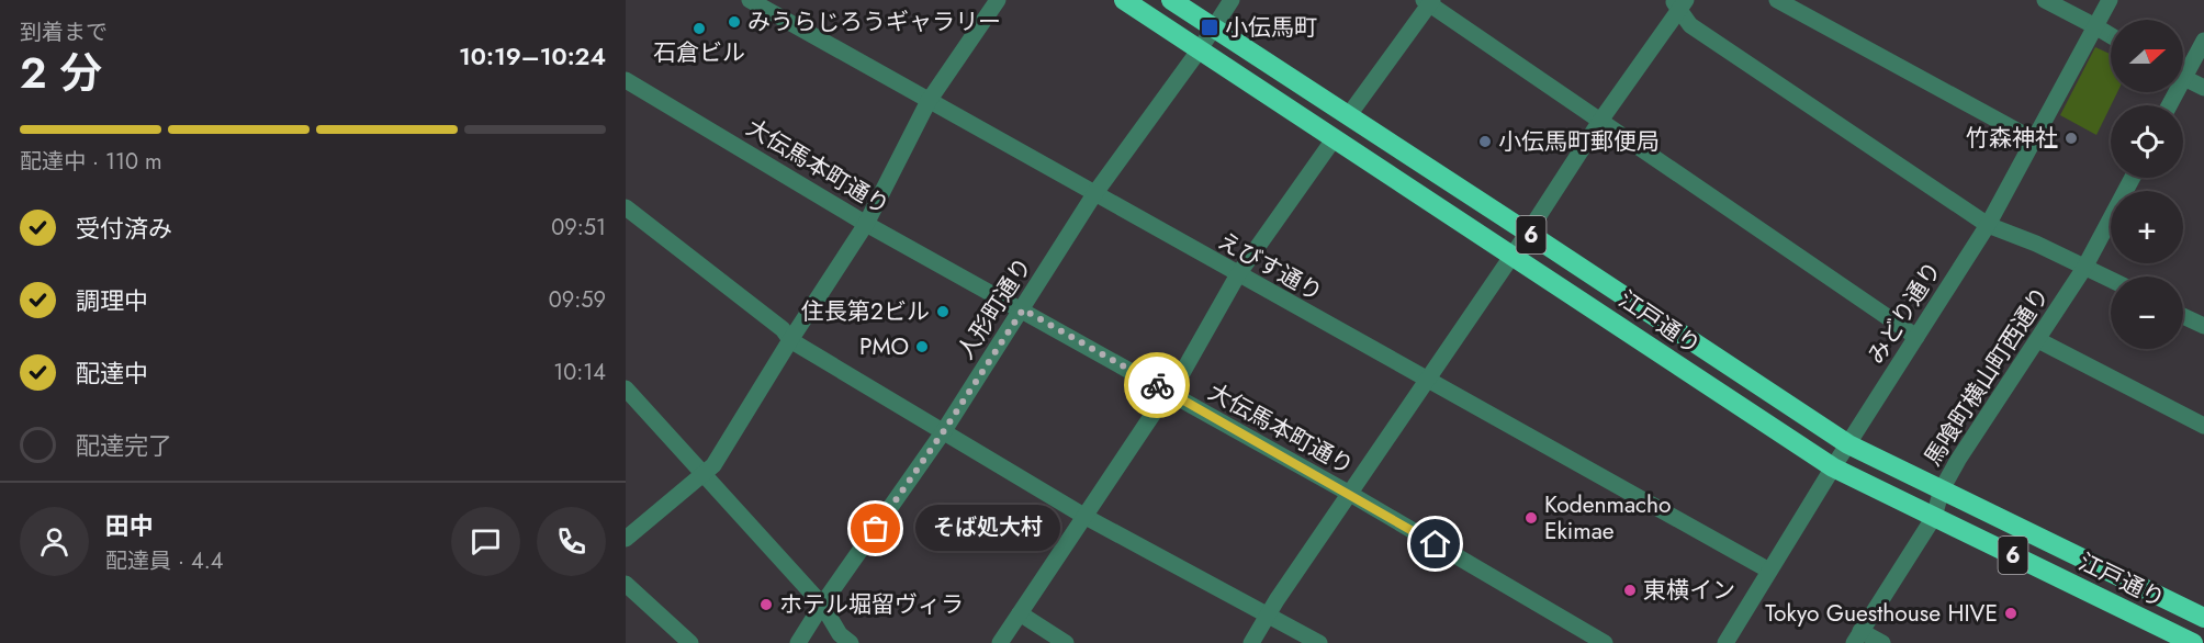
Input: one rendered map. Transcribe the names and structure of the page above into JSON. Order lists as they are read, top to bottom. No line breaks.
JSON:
{"streets":{"highway":["6","江戸通り"],"street":["大伝馬本町通り","えびす通り","人形町通り","みどり通り","馬喰町横山町西通り"]},"crossings":[["大伝馬本町通り","人形町通り"],["えびす通り","人形町通り"],["えびす通り","みどり通り"],["人形町通り","江戸通り"],["みどり通り","江戸通り"],["江戸通り","馬喰町横山町西通り"]],"places":{"other":["みうらじろうギャラリー","石倉ビル","竹森神社","小伝馬町郵便局","住長第２ビル","PMO","Kodenmacho Ekimae","そば処大村","東横イン","ホテル堀留ヴィラ","Tokyo Guesthouse HIVE"],"transit":["小伝馬町"]},"north":"right","page":{"heading":["2 分","到着まで","10:19–10:24"],"panel":["田中","配達員 · 4.4"],"map_buttons":["+","−"],"bar":"配達中 · 110 m","list":[["受付済み","09:51"],["調理中","09:59"],["配達中","10:14"],"配達完了"],"bubble":"そば処大村"}}
